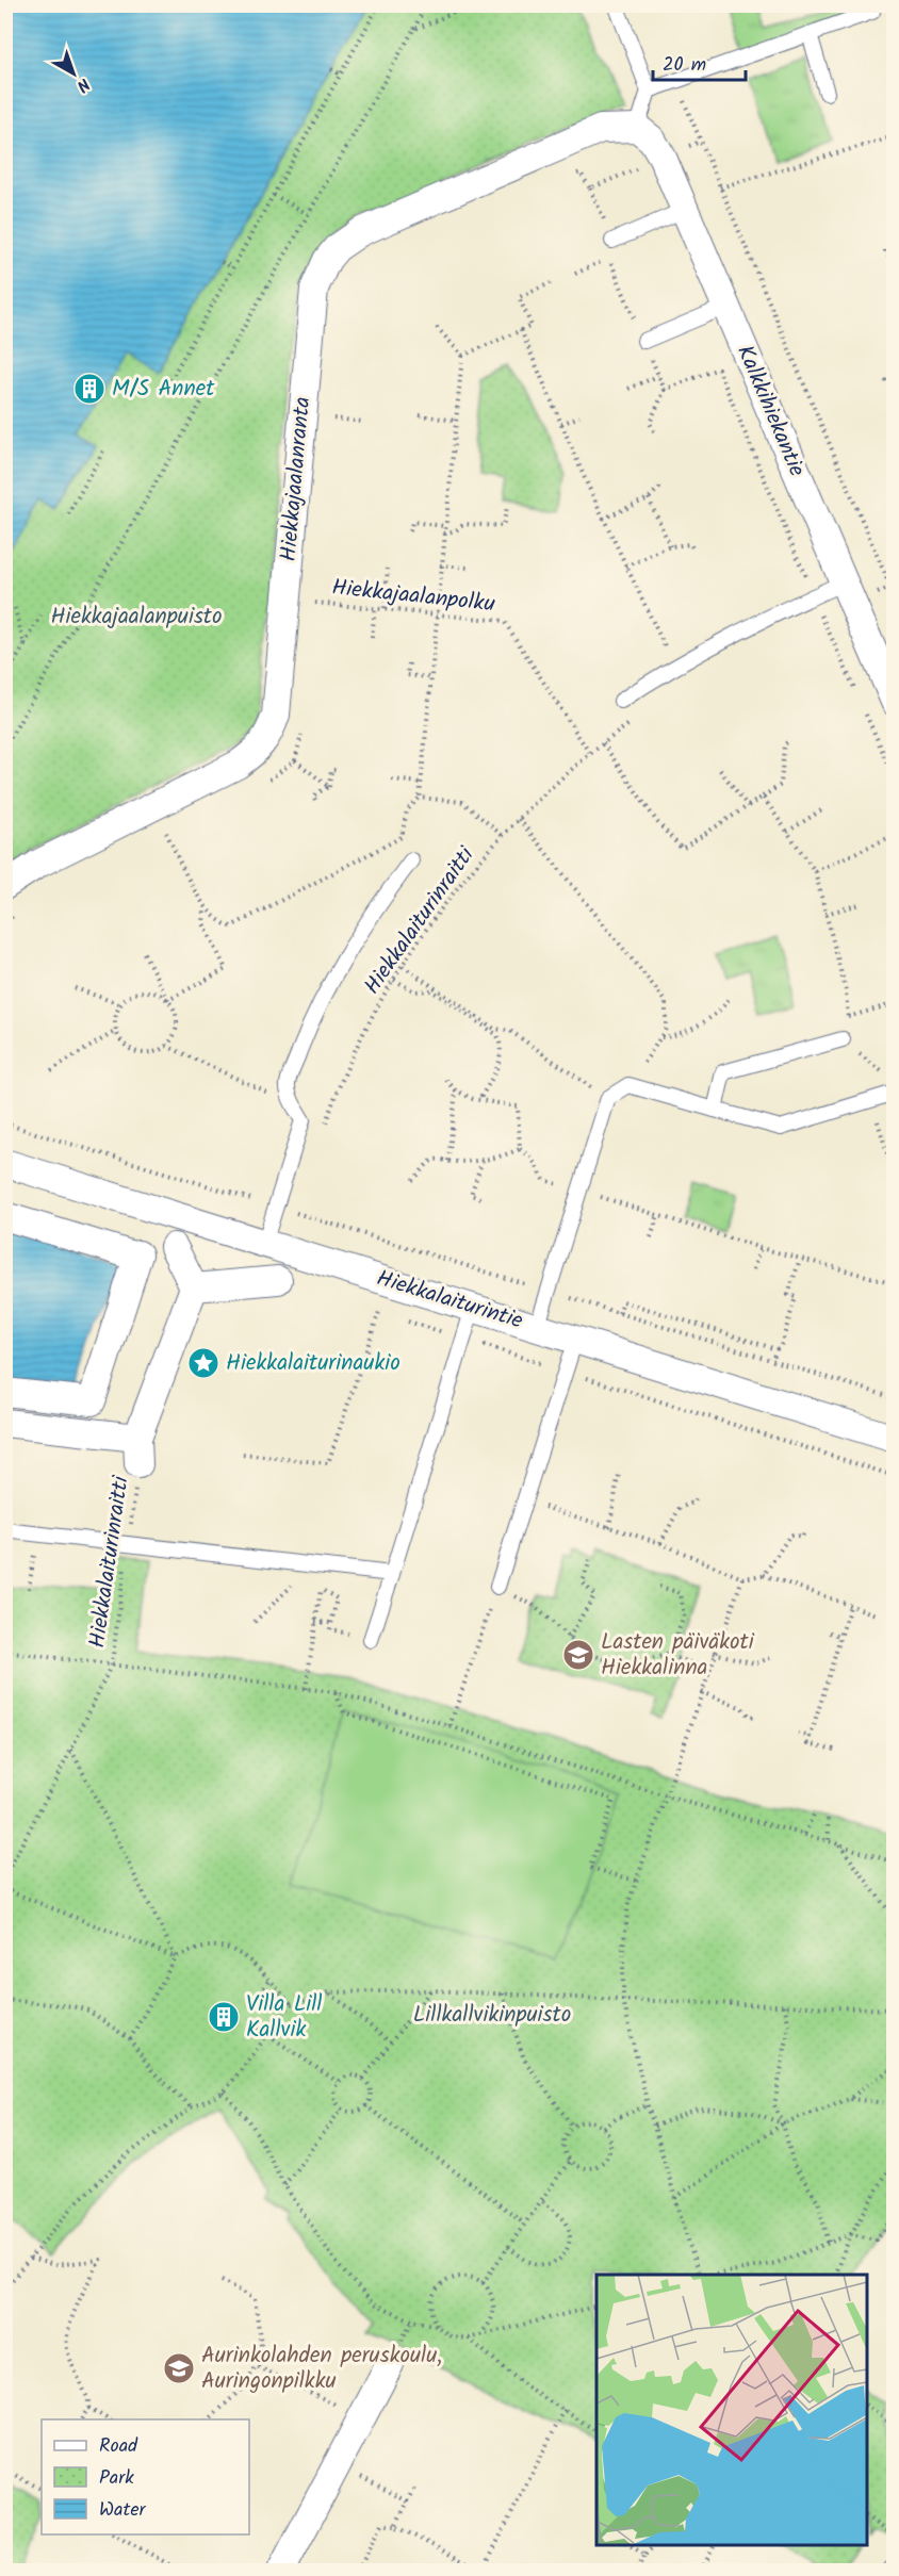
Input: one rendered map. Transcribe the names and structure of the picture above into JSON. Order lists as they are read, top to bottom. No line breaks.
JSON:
{"streets":{"street":["Kalkkihiekantie","Hiekkajaalanranta","Hiekkalaiturintie"],"path":["Hiekkajaalanpolku","Hiekkalaiturinraitti"]},"crossings":[["Kalkkihiekantie","Hiekkajaalanranta"],["Hiekkajaalanpolku","Hiekkalaiturinraitti"]],"parks":["Hiekkajaalanpuisto","Lillkallvikinpuisto"],"places":{"building":["M/S Annet","Villa Lill Kallvik"],"place":["Hiekkalaiturinaukio"],"school or university":["Lasten päiväkoti Hiekkalinna","Aurinkolahden peruskoulu, Auringonpilkku"]},"legend":["Road","Park","Water"],"scale_bar":"20 m","north":"bottom right"}
